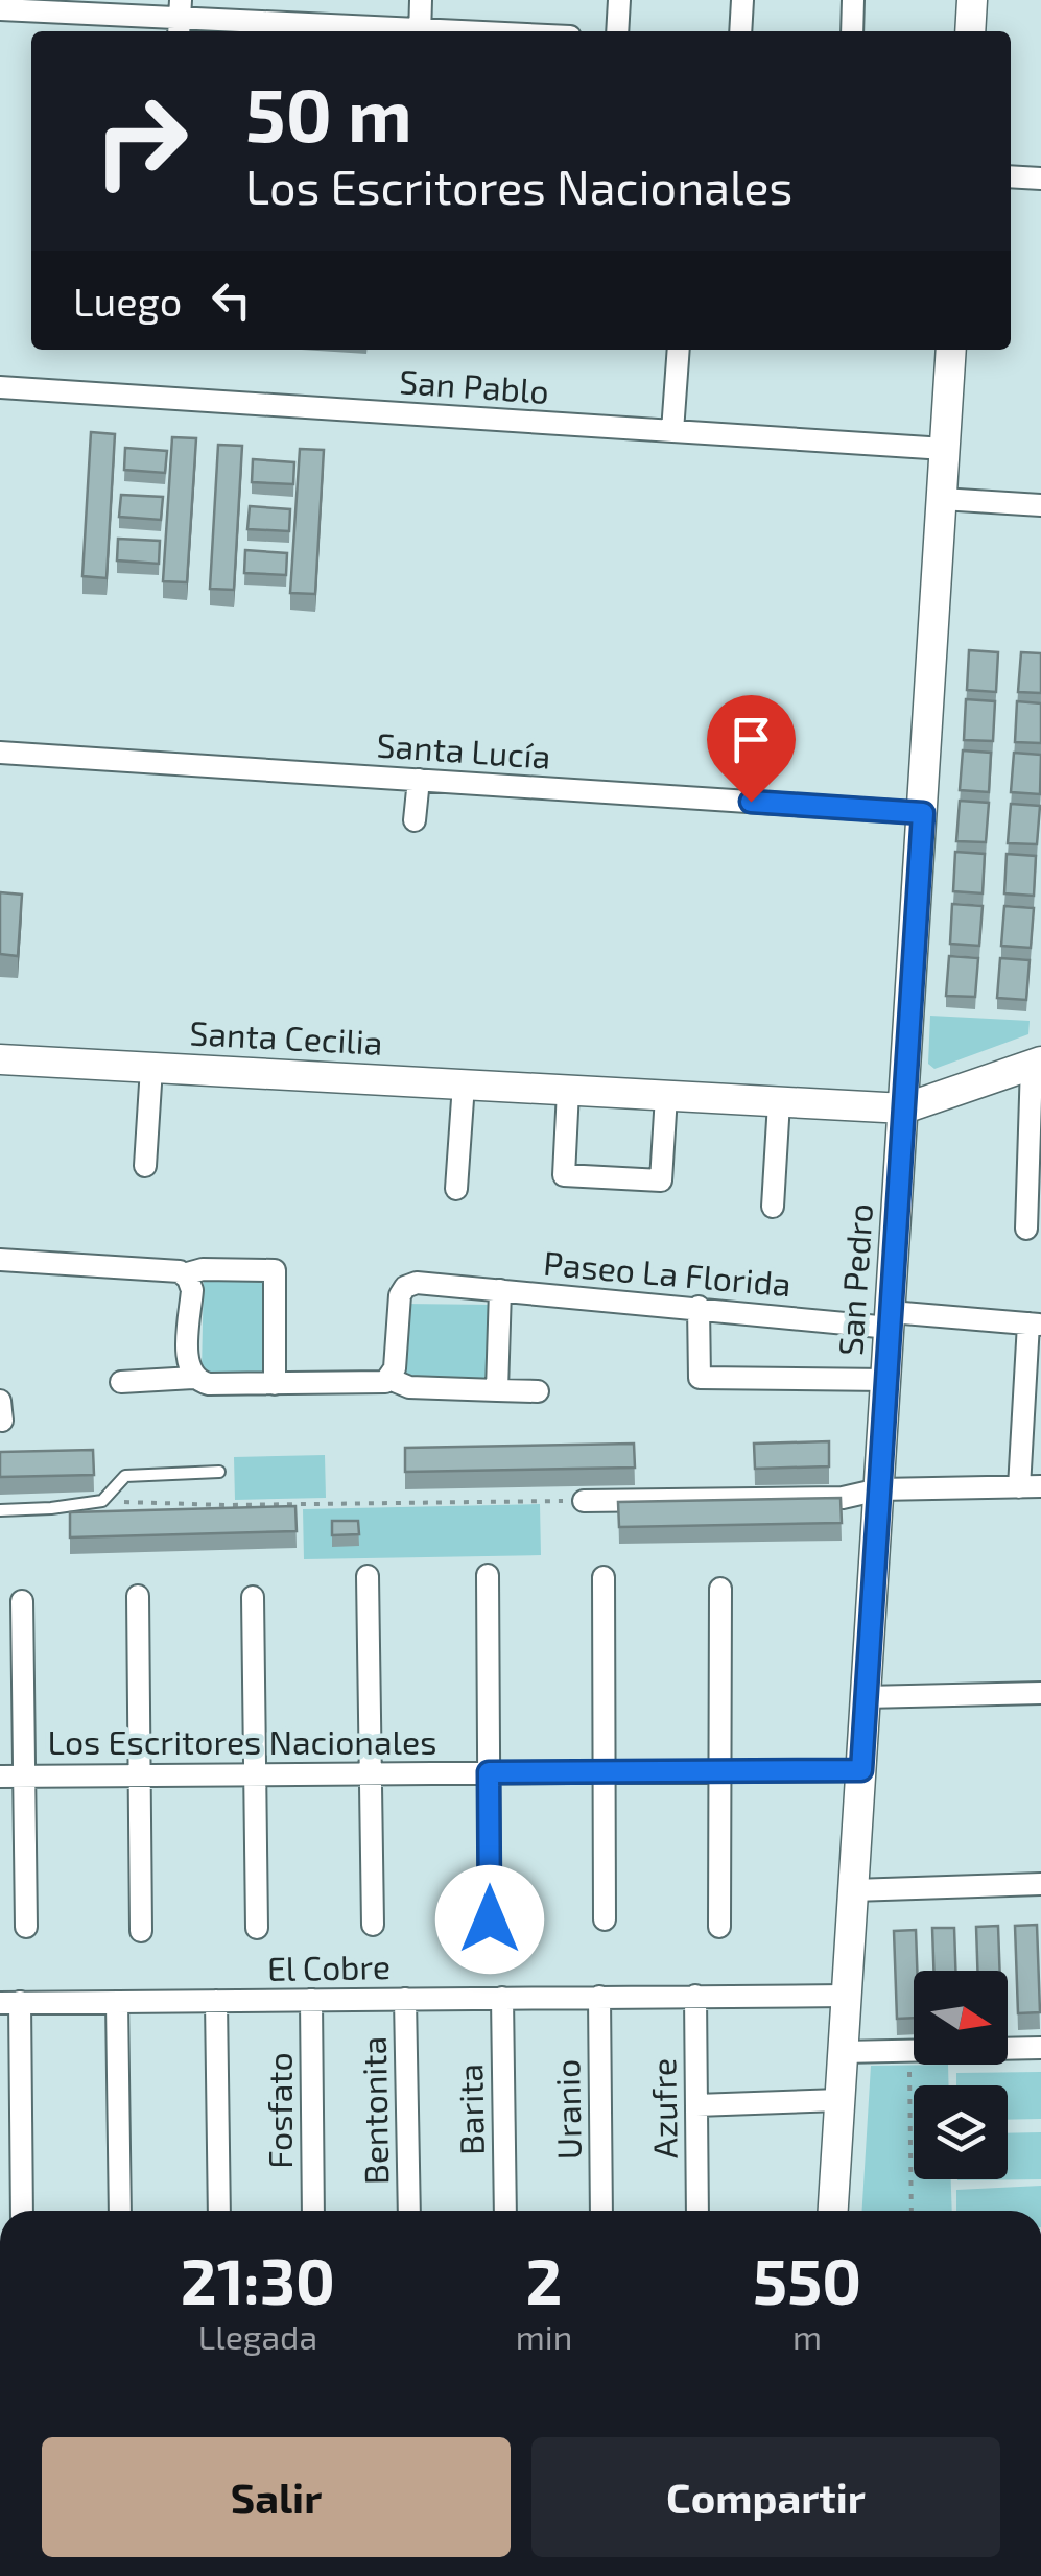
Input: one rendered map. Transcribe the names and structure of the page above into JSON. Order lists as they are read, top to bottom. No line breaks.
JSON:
{"streets":{"street":["San Pablo","Santa Lucía","Santa Cecilia","Paseo La Florida","San Pedro","Los Escritores Nacionales","El Cobre","Azufre","Barita","Uranio","Fosfato","Bentonita"]},"crossings":[["San Pablo","San Pedro"],["Santa Lucía","San Pedro"],["Santa Cecilia","San Pedro"],["Paseo La Florida","San Pedro"],["San Pedro","Los Escritores Nacionales"],["San Pedro","El Cobre"],["El Cobre","Azufre"],["El Cobre","Barita"],["El Cobre","Uranio"],["El Cobre","Fosfato"],["El Cobre","Bentonita"]],"north":"right","page":{"turn":["50 m","Los Escritores Nacionales"],"then":"Luego","eta":["21:30","Llegada","2","min","550","m"],"buttons":["Salir","Compartir"]}}
